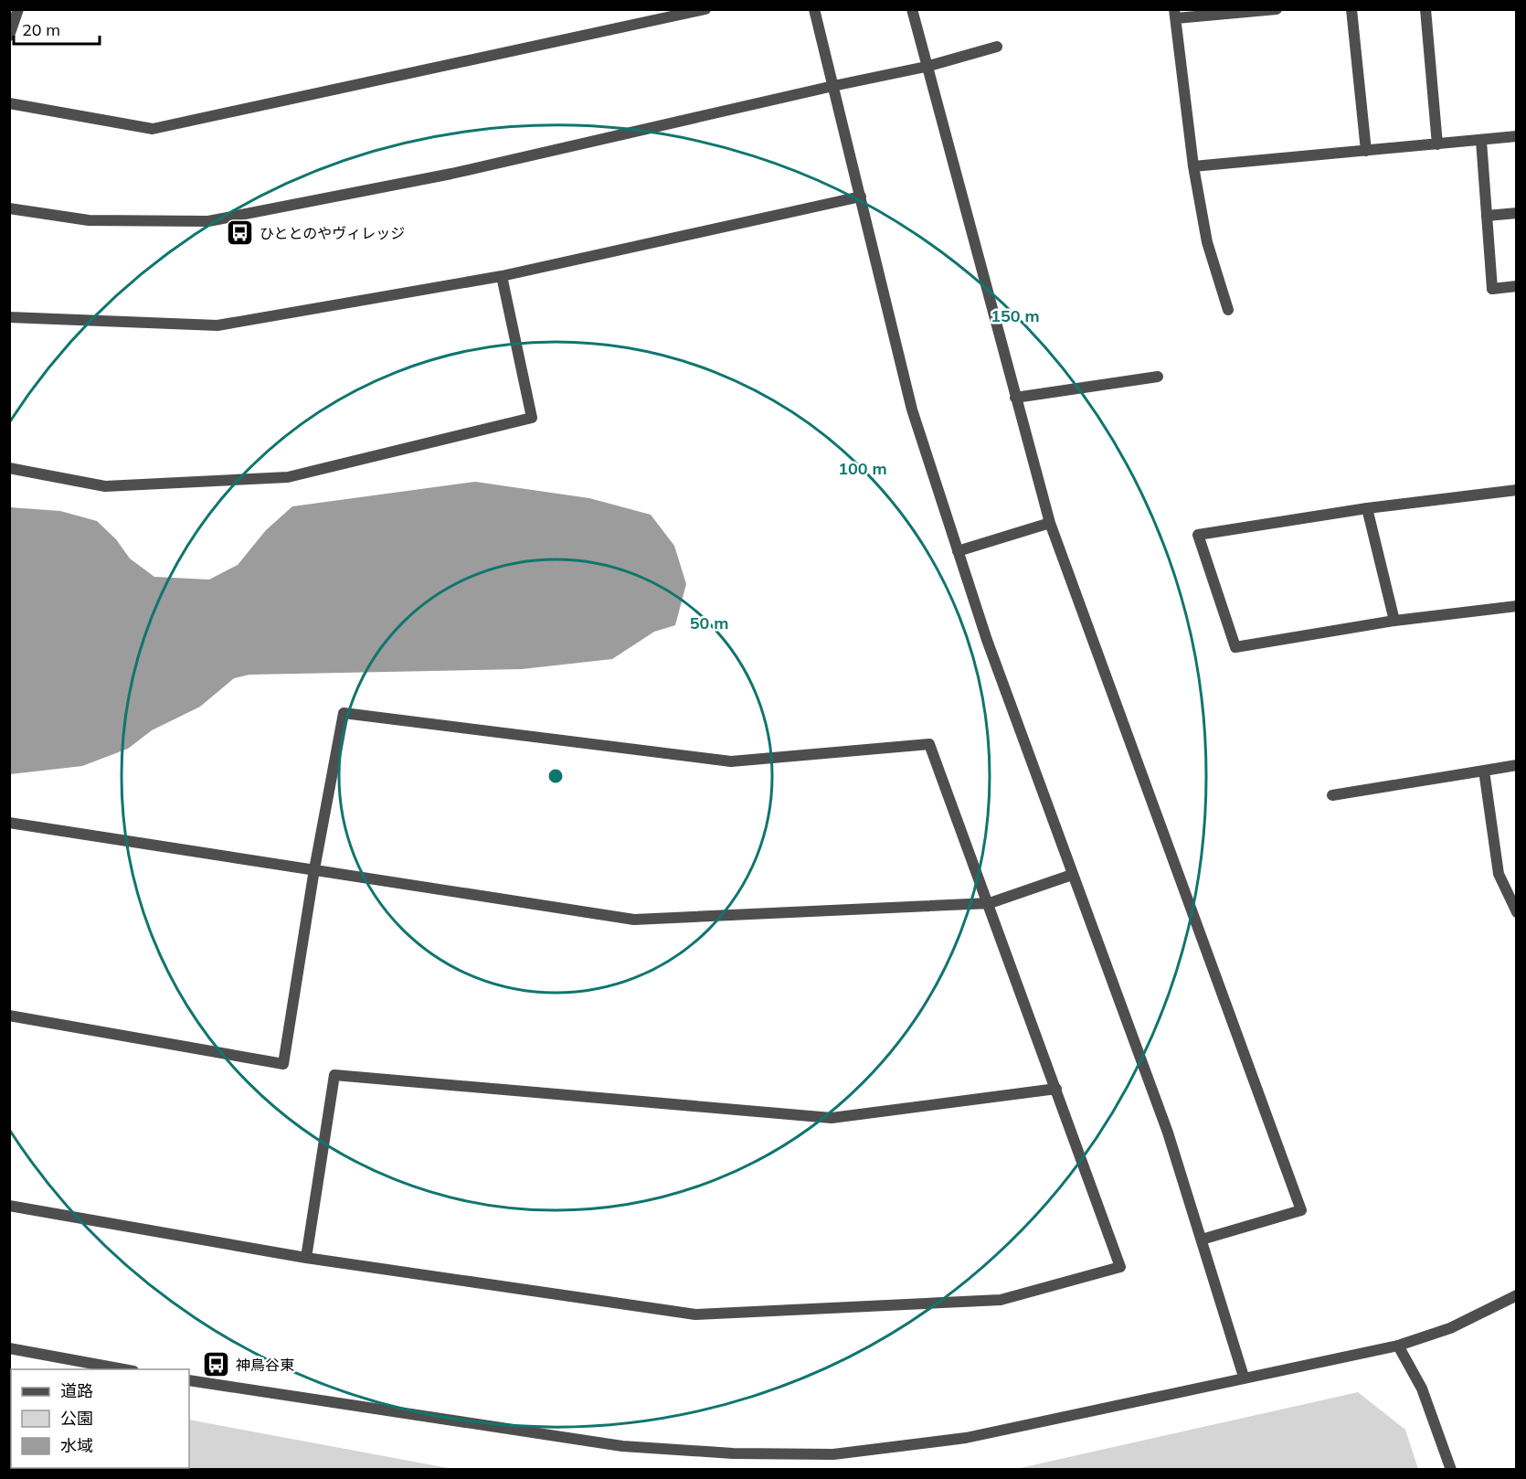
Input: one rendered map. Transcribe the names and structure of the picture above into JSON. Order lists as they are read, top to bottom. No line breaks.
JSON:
{"places":{"bus stop":["ひととのやヴィレッジ","神鳥谷東"]},"legend":["道路","公園","水域"],"scale_bar":"20 m","rings":["150 m","100 m","50 m"]}
